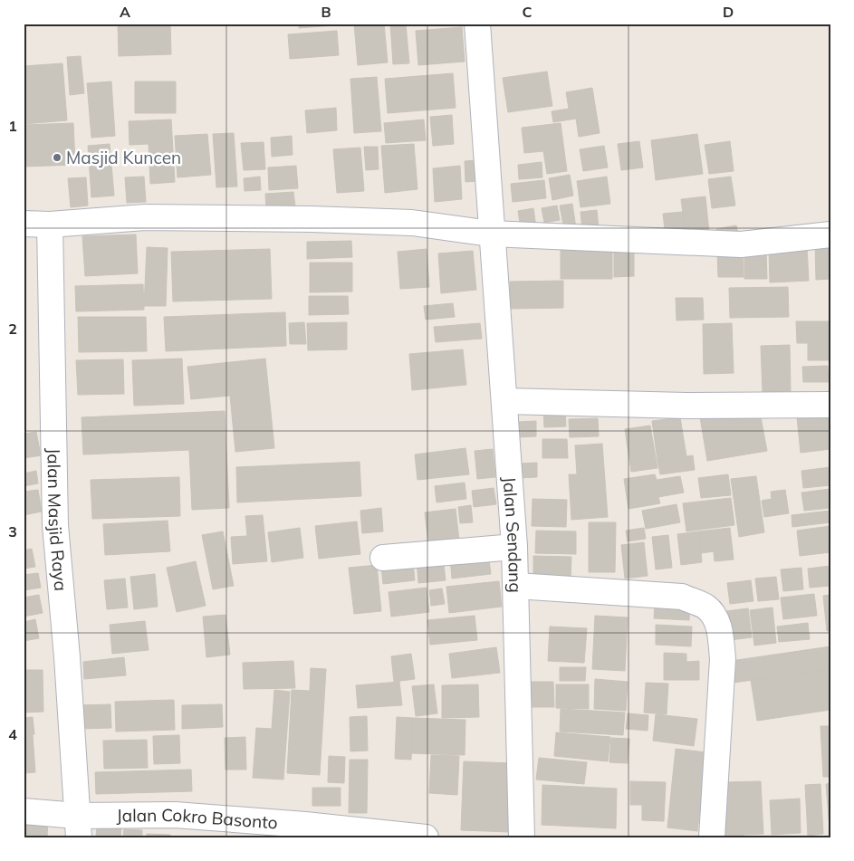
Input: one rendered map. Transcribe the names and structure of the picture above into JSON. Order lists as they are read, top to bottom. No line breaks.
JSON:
{"streets":{"street":["Jalan Masjid Raya","Jalan Sendang","Jalan Cokro Basonto"]},"crossings":[["Jalan Masjid Raya","Jalan Cokro Basonto"]],"places":["Masjid Kuncen"],"grid":{"columns":["A","B","C","D"],"rows":["1","2","3","4"]}}
